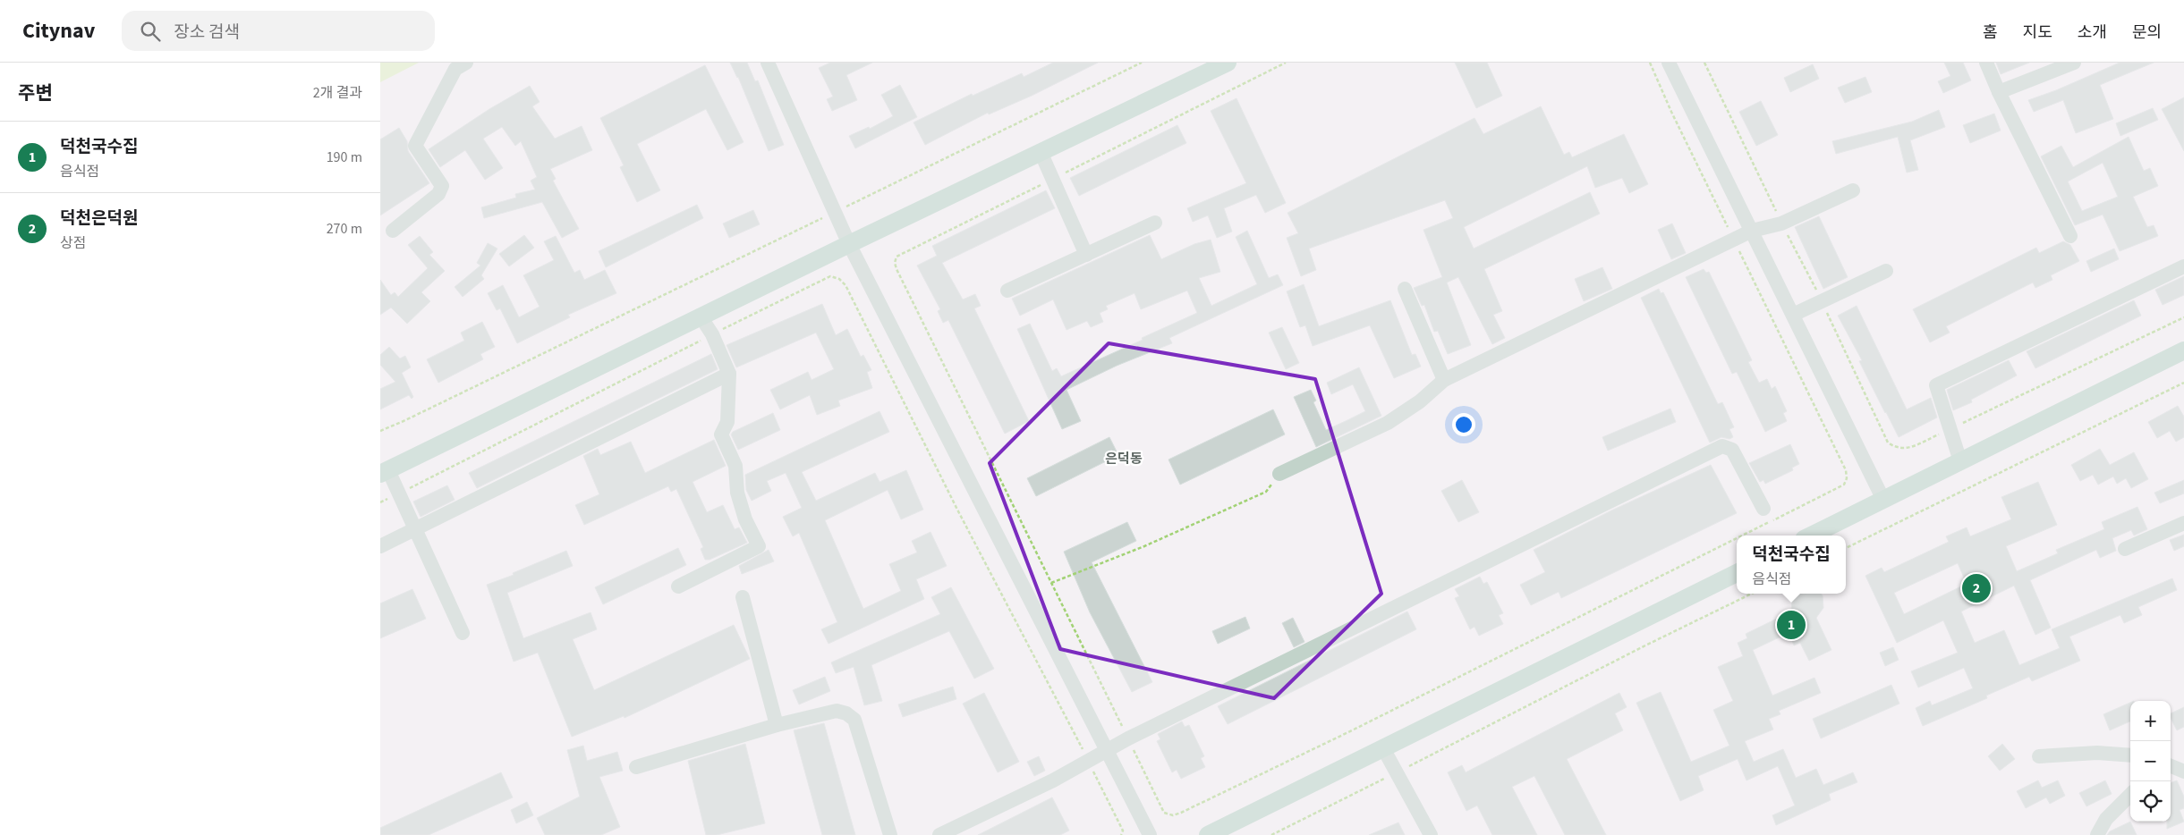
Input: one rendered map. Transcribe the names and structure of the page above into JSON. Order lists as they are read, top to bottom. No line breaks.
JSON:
{"districts":["은덕동"],"page":{"header":"Citynav","search":"장소 검색","nav":["홈","지도","소개","문의"],"heading":["주변","2개 결과"],"list":[{"mark":"1","name":"덕천국수집","note":"음식점","value":"190 m"},{"mark":"2","name":"덕천은덕원","note":"상점","value":"270 m"}],"popup":["덕천국수집","음식점"],"pins":["2","1"],"map_buttons":["+","−"]}}
